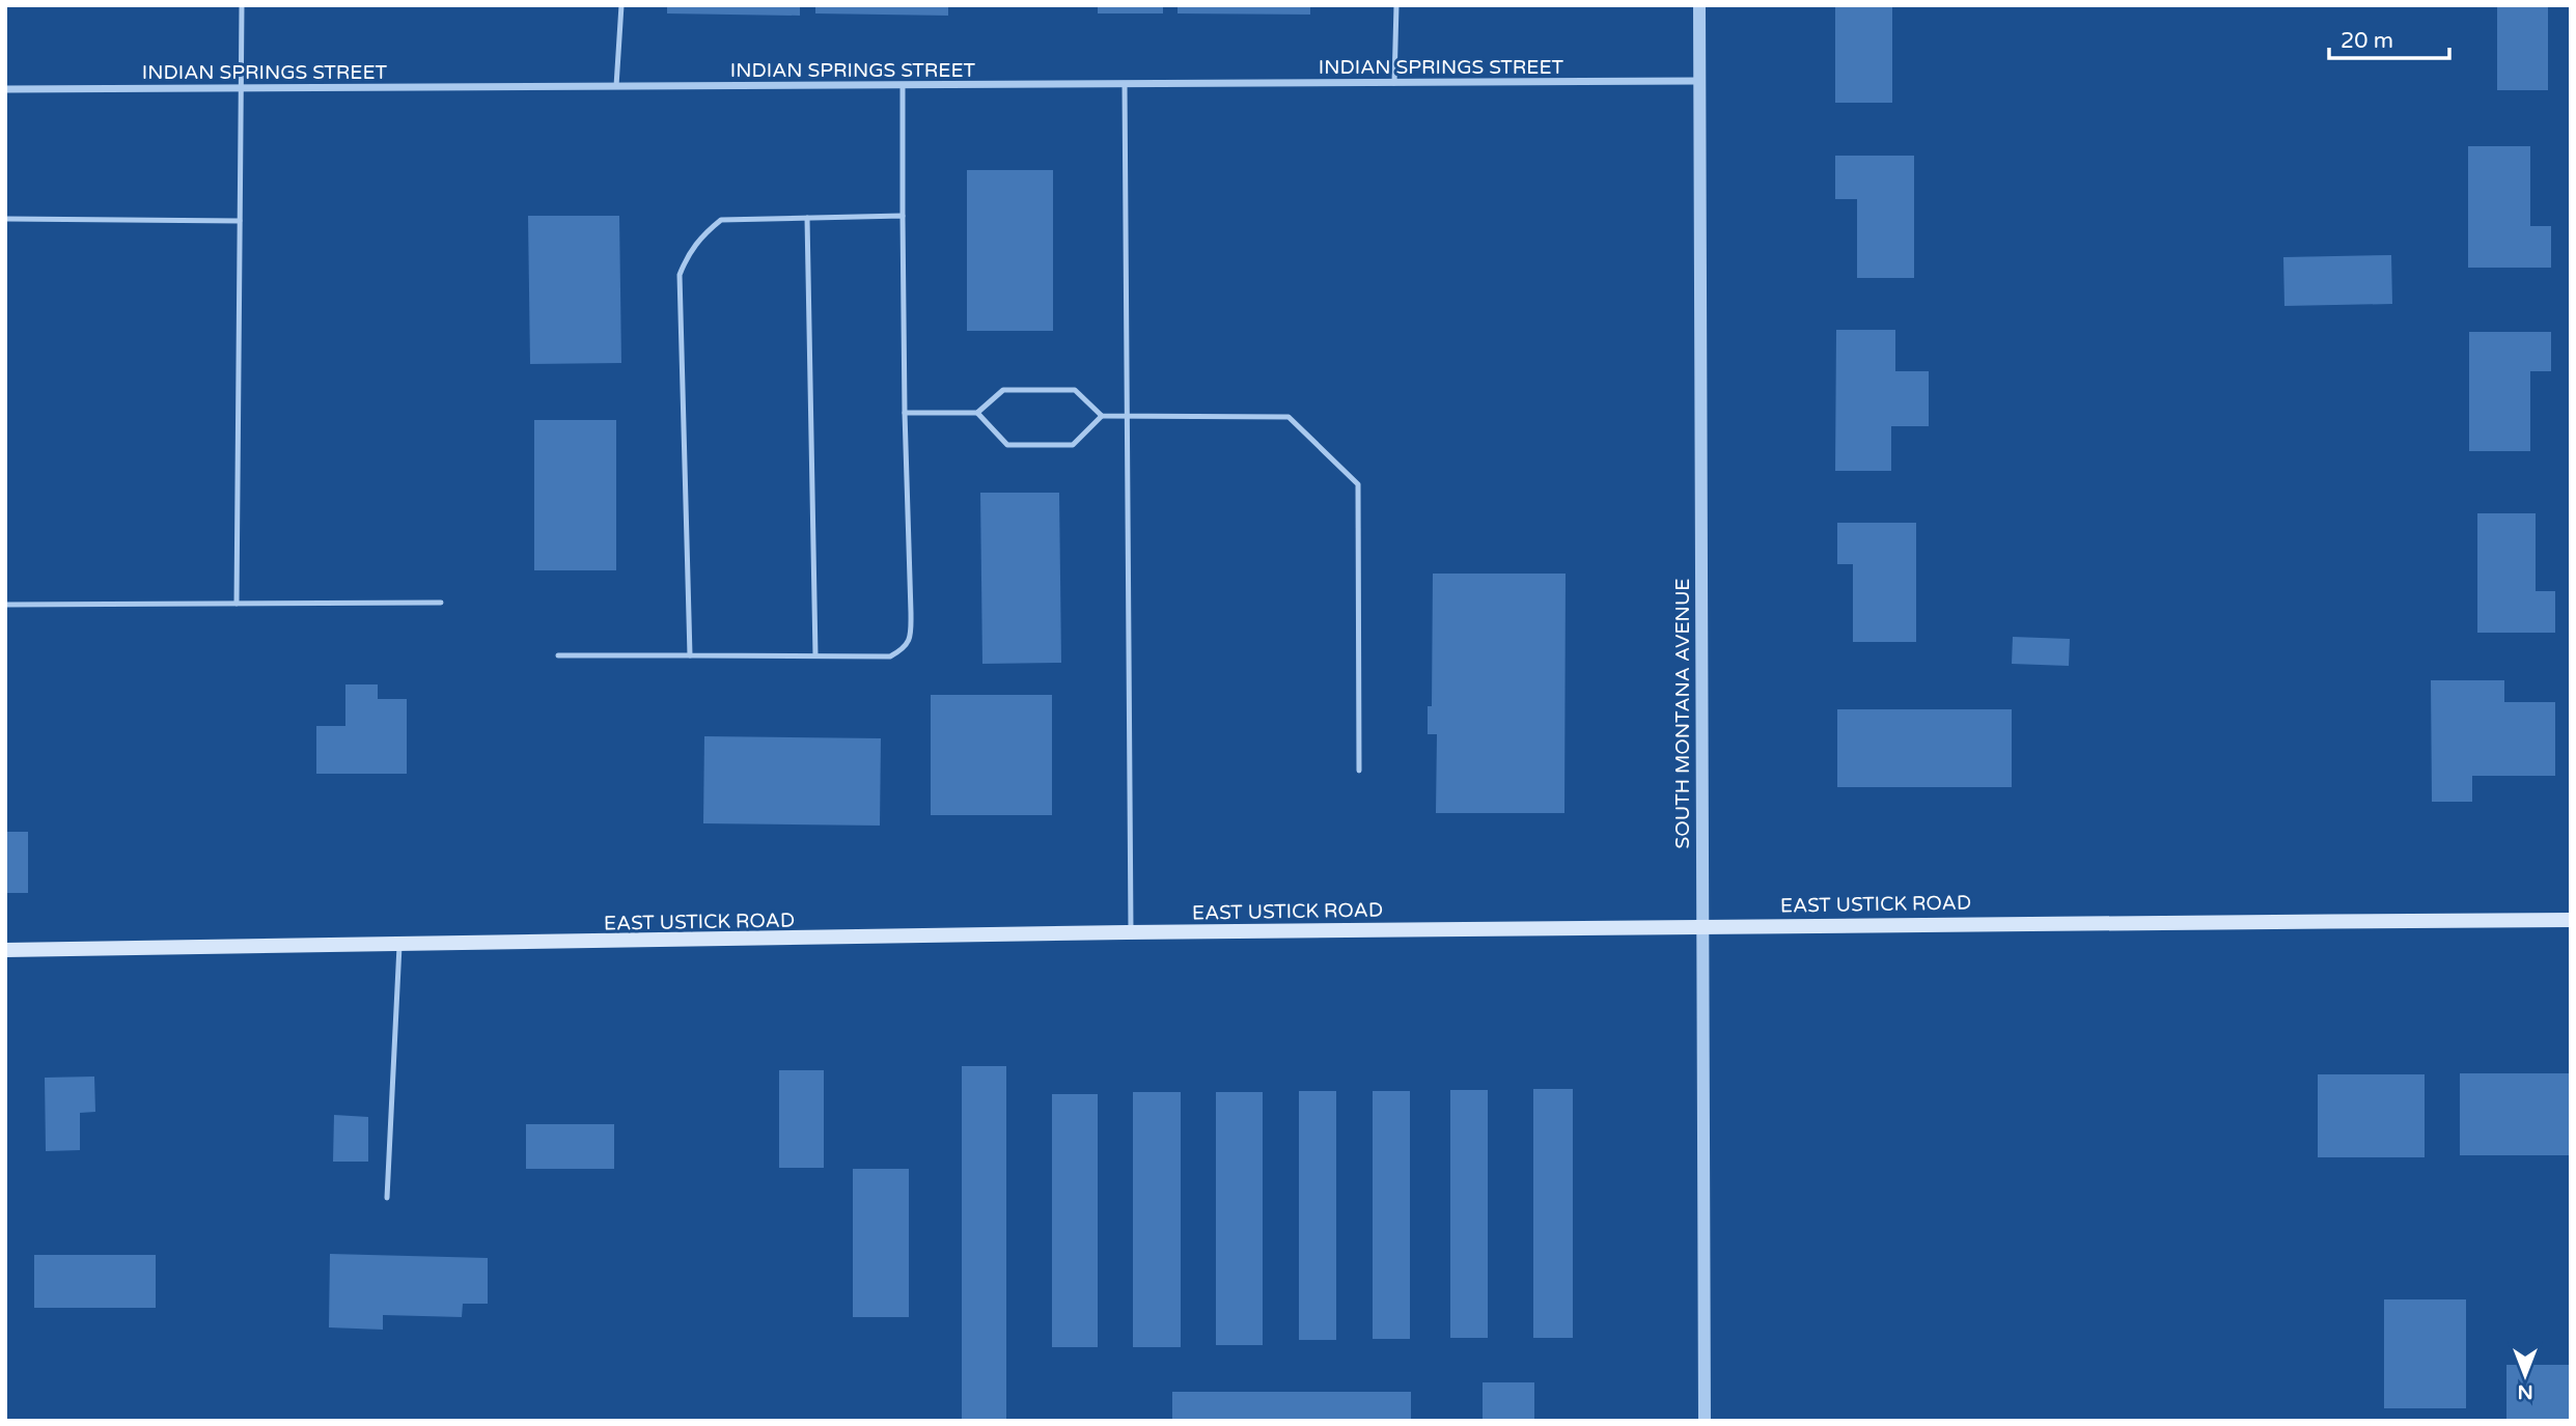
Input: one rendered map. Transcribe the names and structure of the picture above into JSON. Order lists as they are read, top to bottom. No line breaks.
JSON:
{"streets":{"main road":["EAST USTICK ROAD"],"street":["INDIAN SPRINGS STREET","SOUTH MONTANA AVENUE"]},"crossings":[["INDIAN SPRINGS STREET","SOUTH MONTANA AVENUE"],["SOUTH MONTANA AVENUE","EAST USTICK ROAD"]],"scale_bar":"20 m","north":"bottom"}
